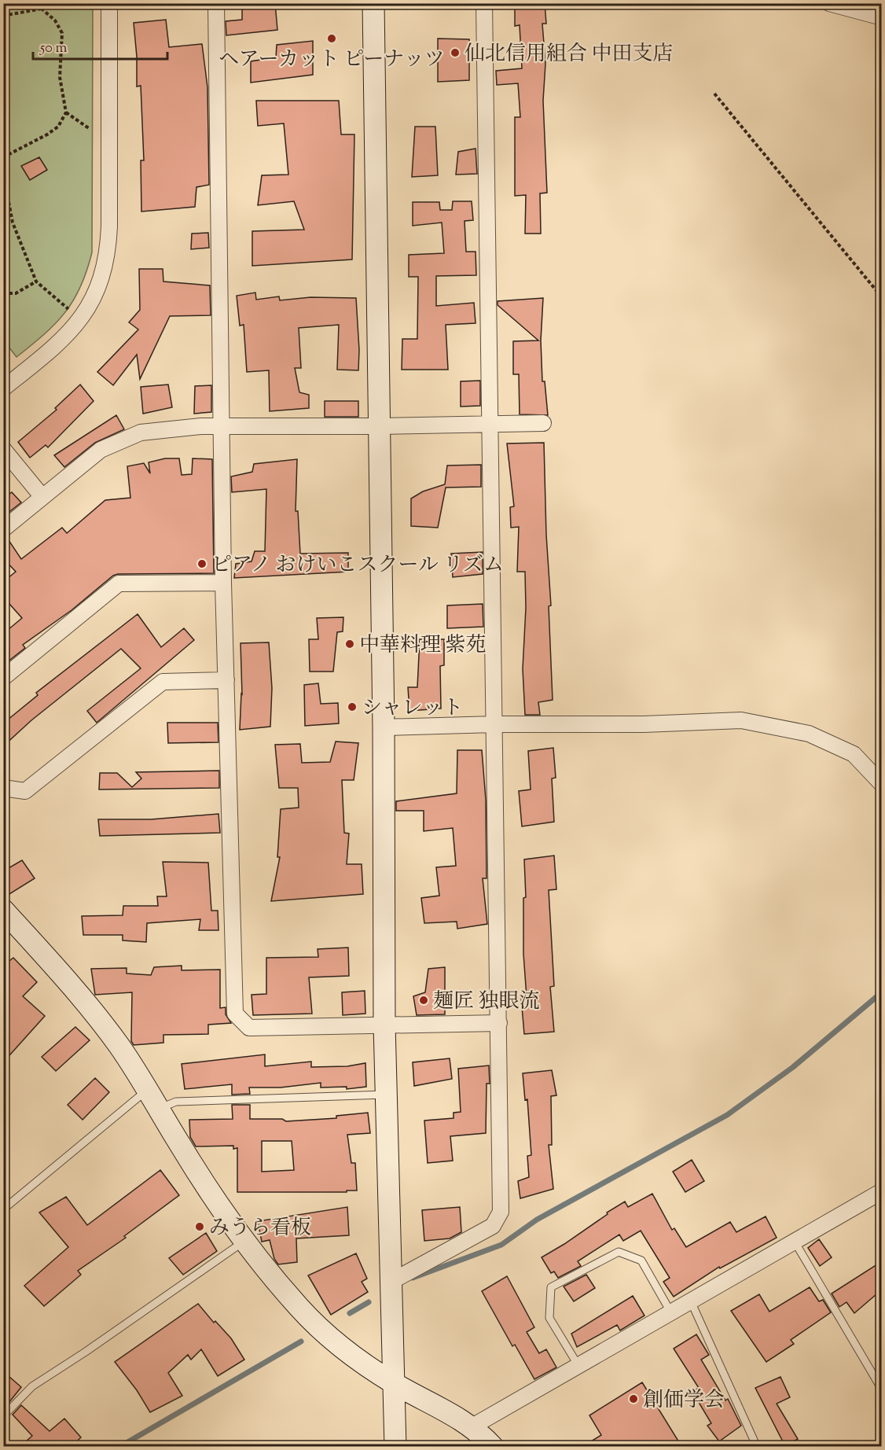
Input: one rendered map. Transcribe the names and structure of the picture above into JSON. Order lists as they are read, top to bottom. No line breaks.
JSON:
{"places":["ヘアーカット ピーナッツ","仙北信用組合 中田支店","ピアノ おけいこスクール リズム","中華料理 紫苑","シャレット","麺匠 独眼流","みうら看板","創価学会"],"scale_bar":"50 m"}
